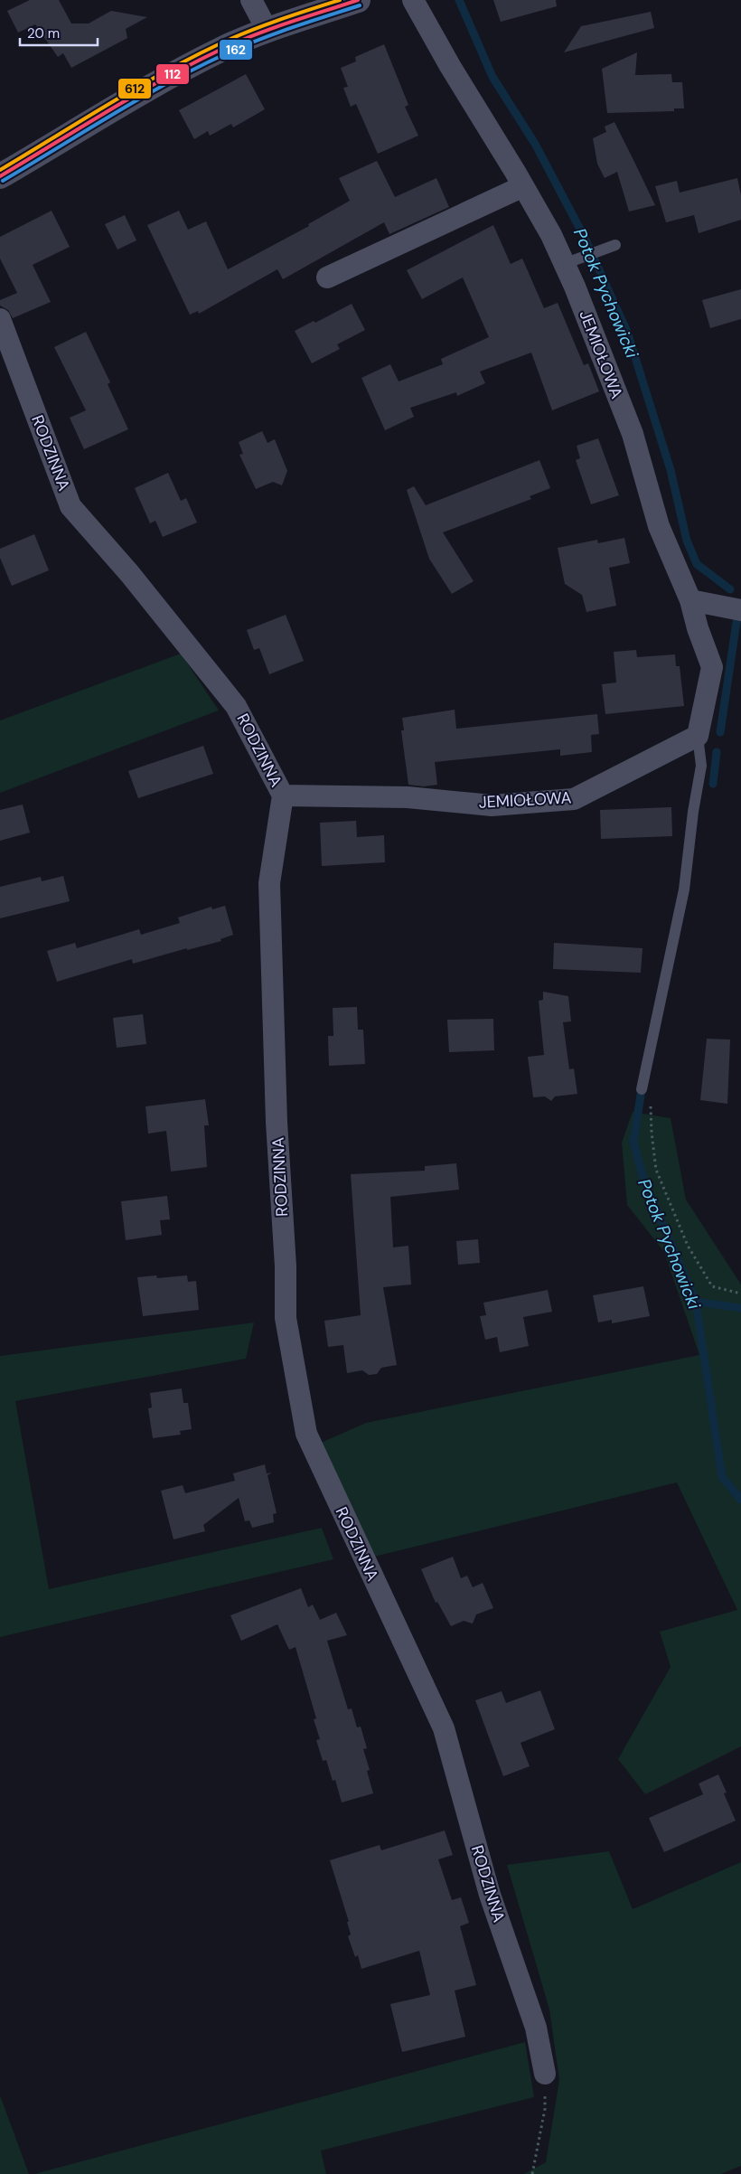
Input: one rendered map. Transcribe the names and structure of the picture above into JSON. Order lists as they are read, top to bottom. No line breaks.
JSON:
{"streets":{"street":["JEMIOŁOWA","RODZINNA"]},"crossings":[["JEMIOŁOWA","RODZINNA"]],"water":["Potok Pychowicki"],"lines":["transit line 112","transit line 612","transit line 162"],"scale_bar":"20 m"}
